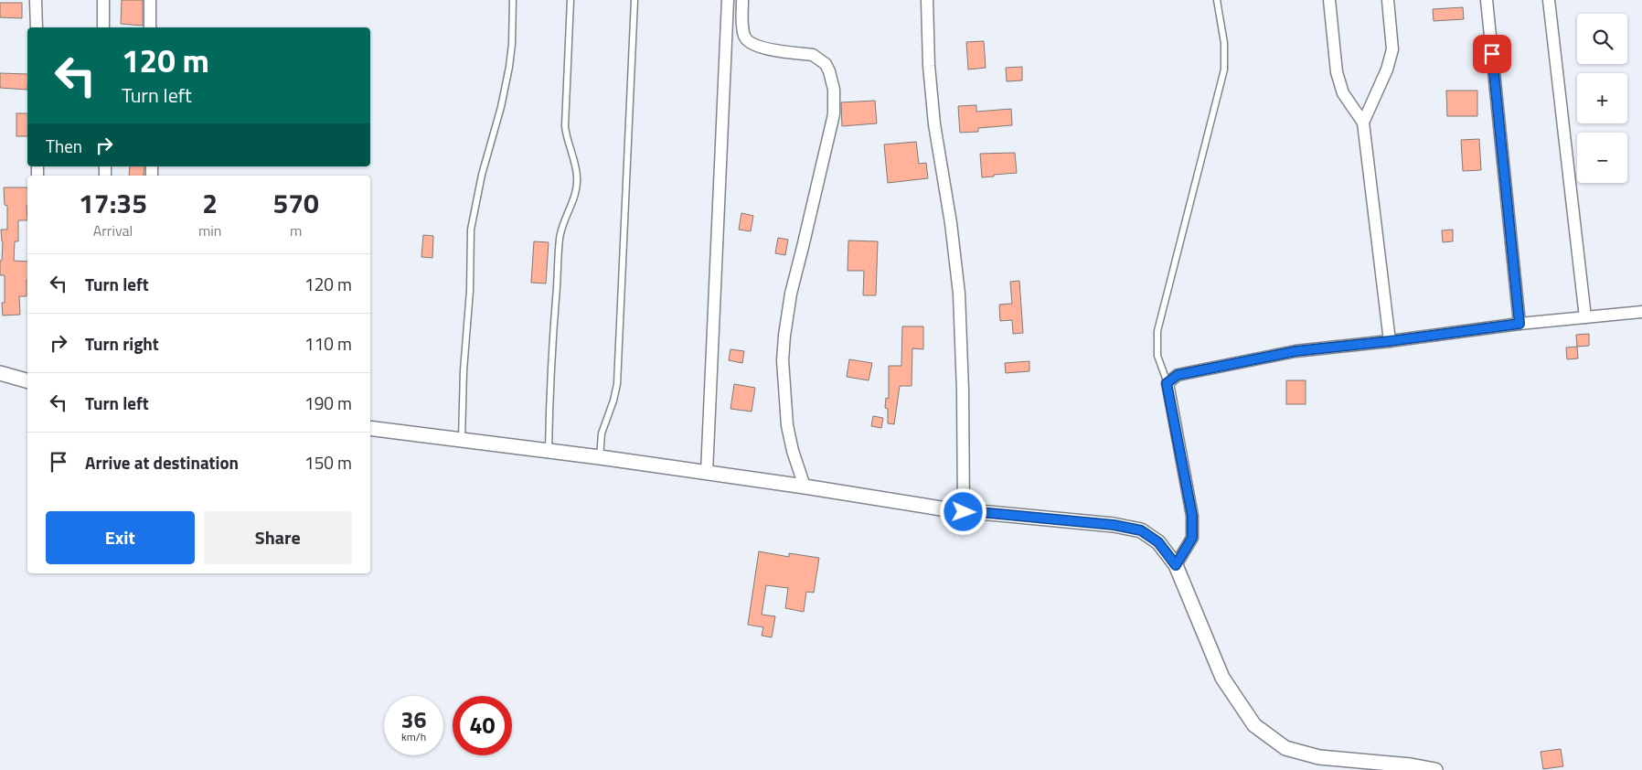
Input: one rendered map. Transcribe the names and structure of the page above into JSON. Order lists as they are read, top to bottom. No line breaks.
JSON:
{"page":{"map_buttons":["+","−"],"turn":["120 m","Turn left"],"then":"Then","eta":["17:35","Arrival","2","min","570","m"],"list":[{"name":"Turn left","value":"120 m"},{"name":"Turn right","value":"110 m"},{"name":"Turn left","value":"190 m"},{"name":"Arrive at destination","value":"150 m"}],"buttons":["Exit","Share"],"speed":"36 km/h","limit":"40"}}
